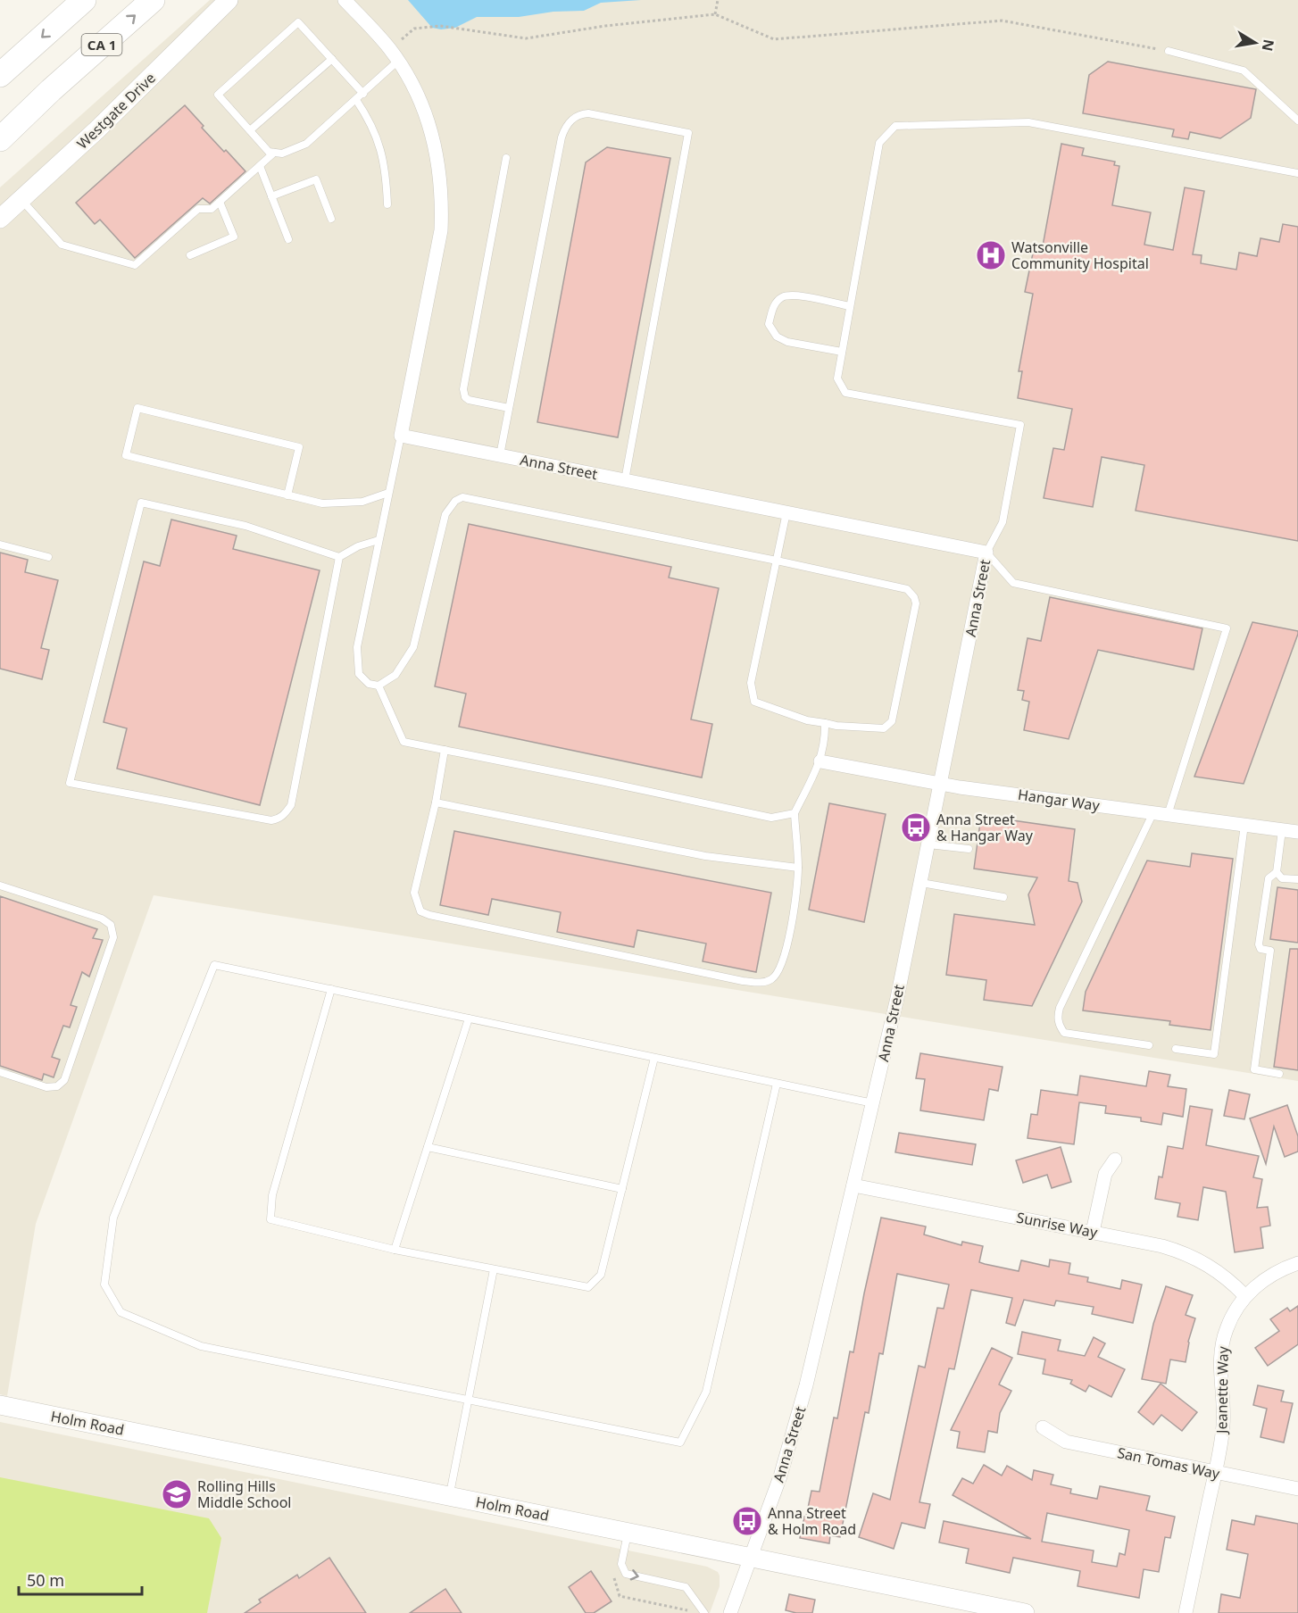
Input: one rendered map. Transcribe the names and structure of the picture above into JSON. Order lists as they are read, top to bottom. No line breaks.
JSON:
{"streets":{"highway":["CA 1"],"street":["Westgate Drive","Anna Street","Hangar Way","Sunrise Way","Jeanette Way","Holm Road","San Tomas Way"]},"crossings":[["Anna Street","Hangar Way"],["Anna Street","Sunrise Way"],["Anna Street","Holm Road"],["Sunrise Way","Jeanette Way"],["Jeanette Way","San Tomas Way"]],"places":{"hospital":["Watsonville Community Hospital"],"bus stop":["Anna Street & Hangar Way","Anna Street & Holm Road"],"school or university":["Rolling Hills Middle School"]},"scale_bar":"50 m","north":"right"}
